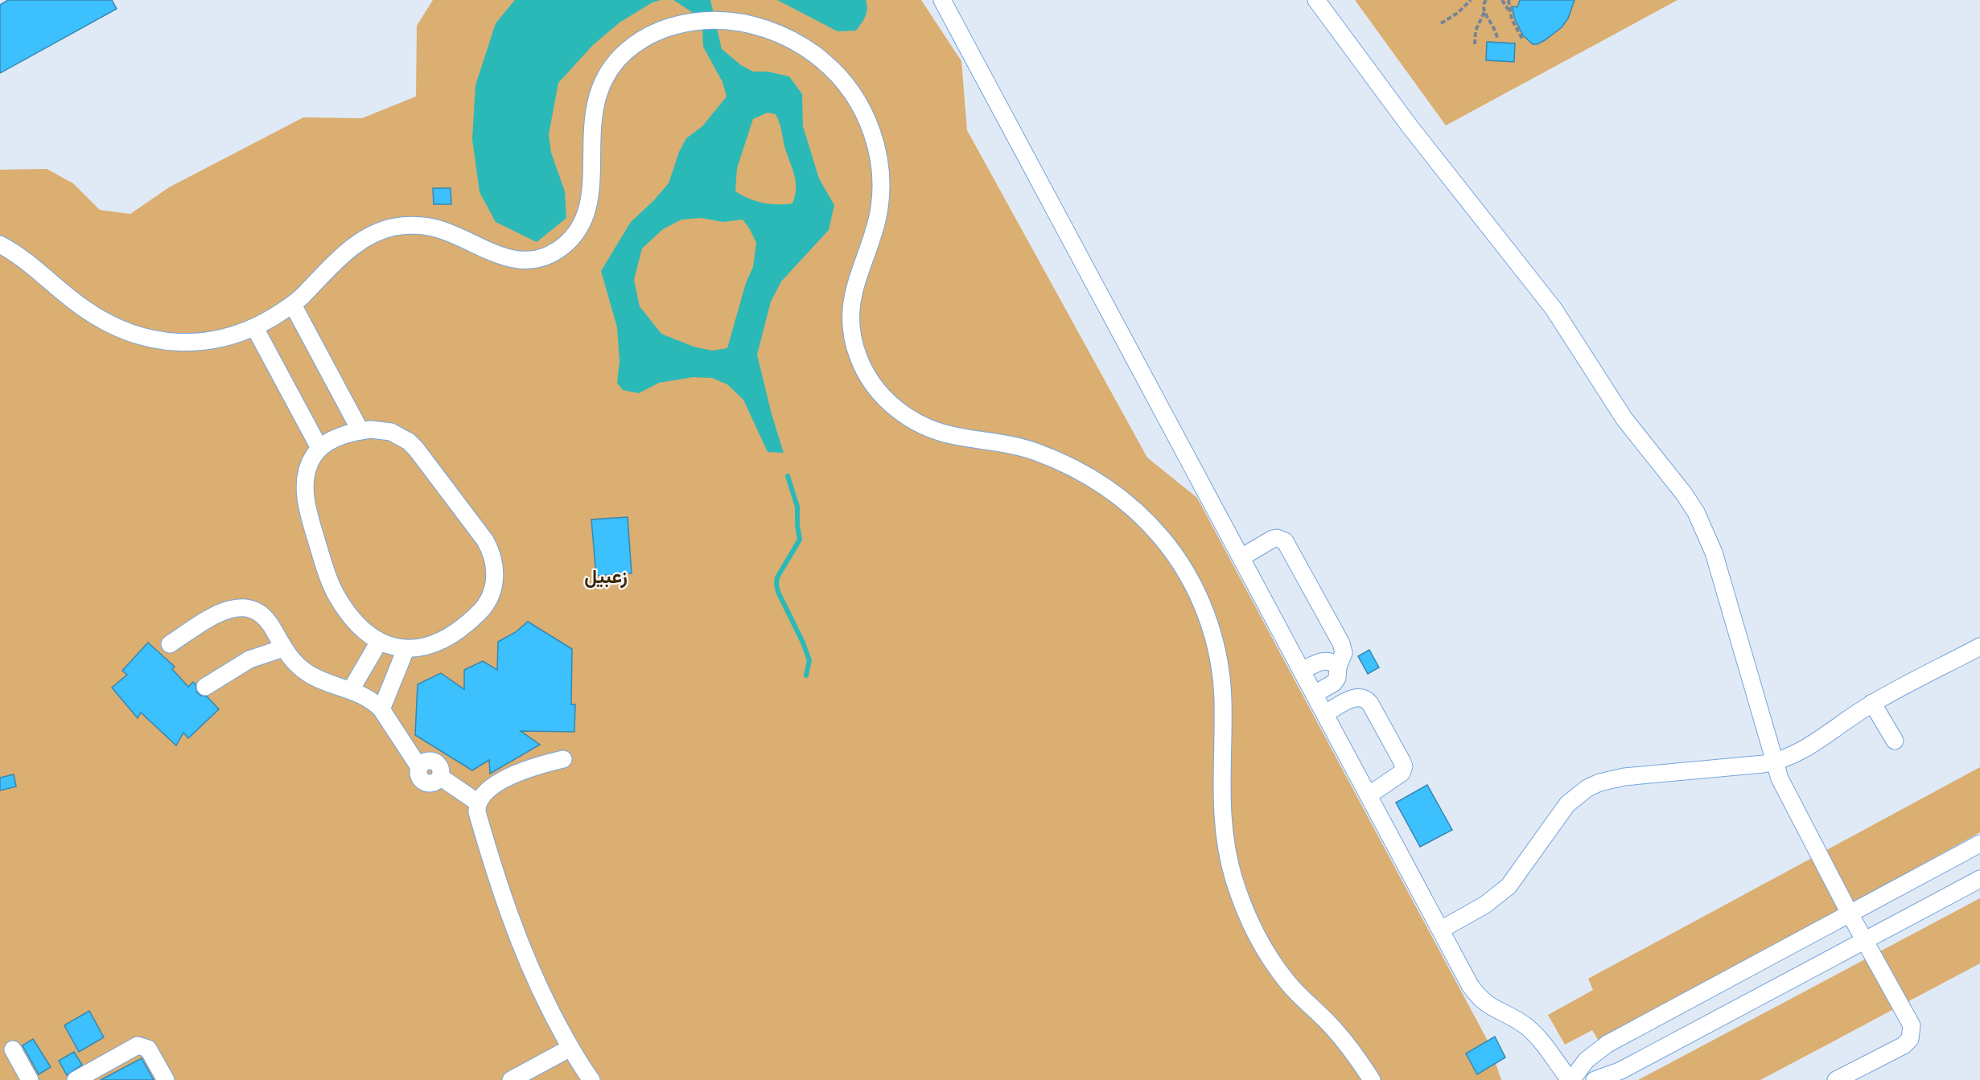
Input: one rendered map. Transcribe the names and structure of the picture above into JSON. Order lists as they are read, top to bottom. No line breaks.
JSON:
{"districts":["زعبيل"]}
